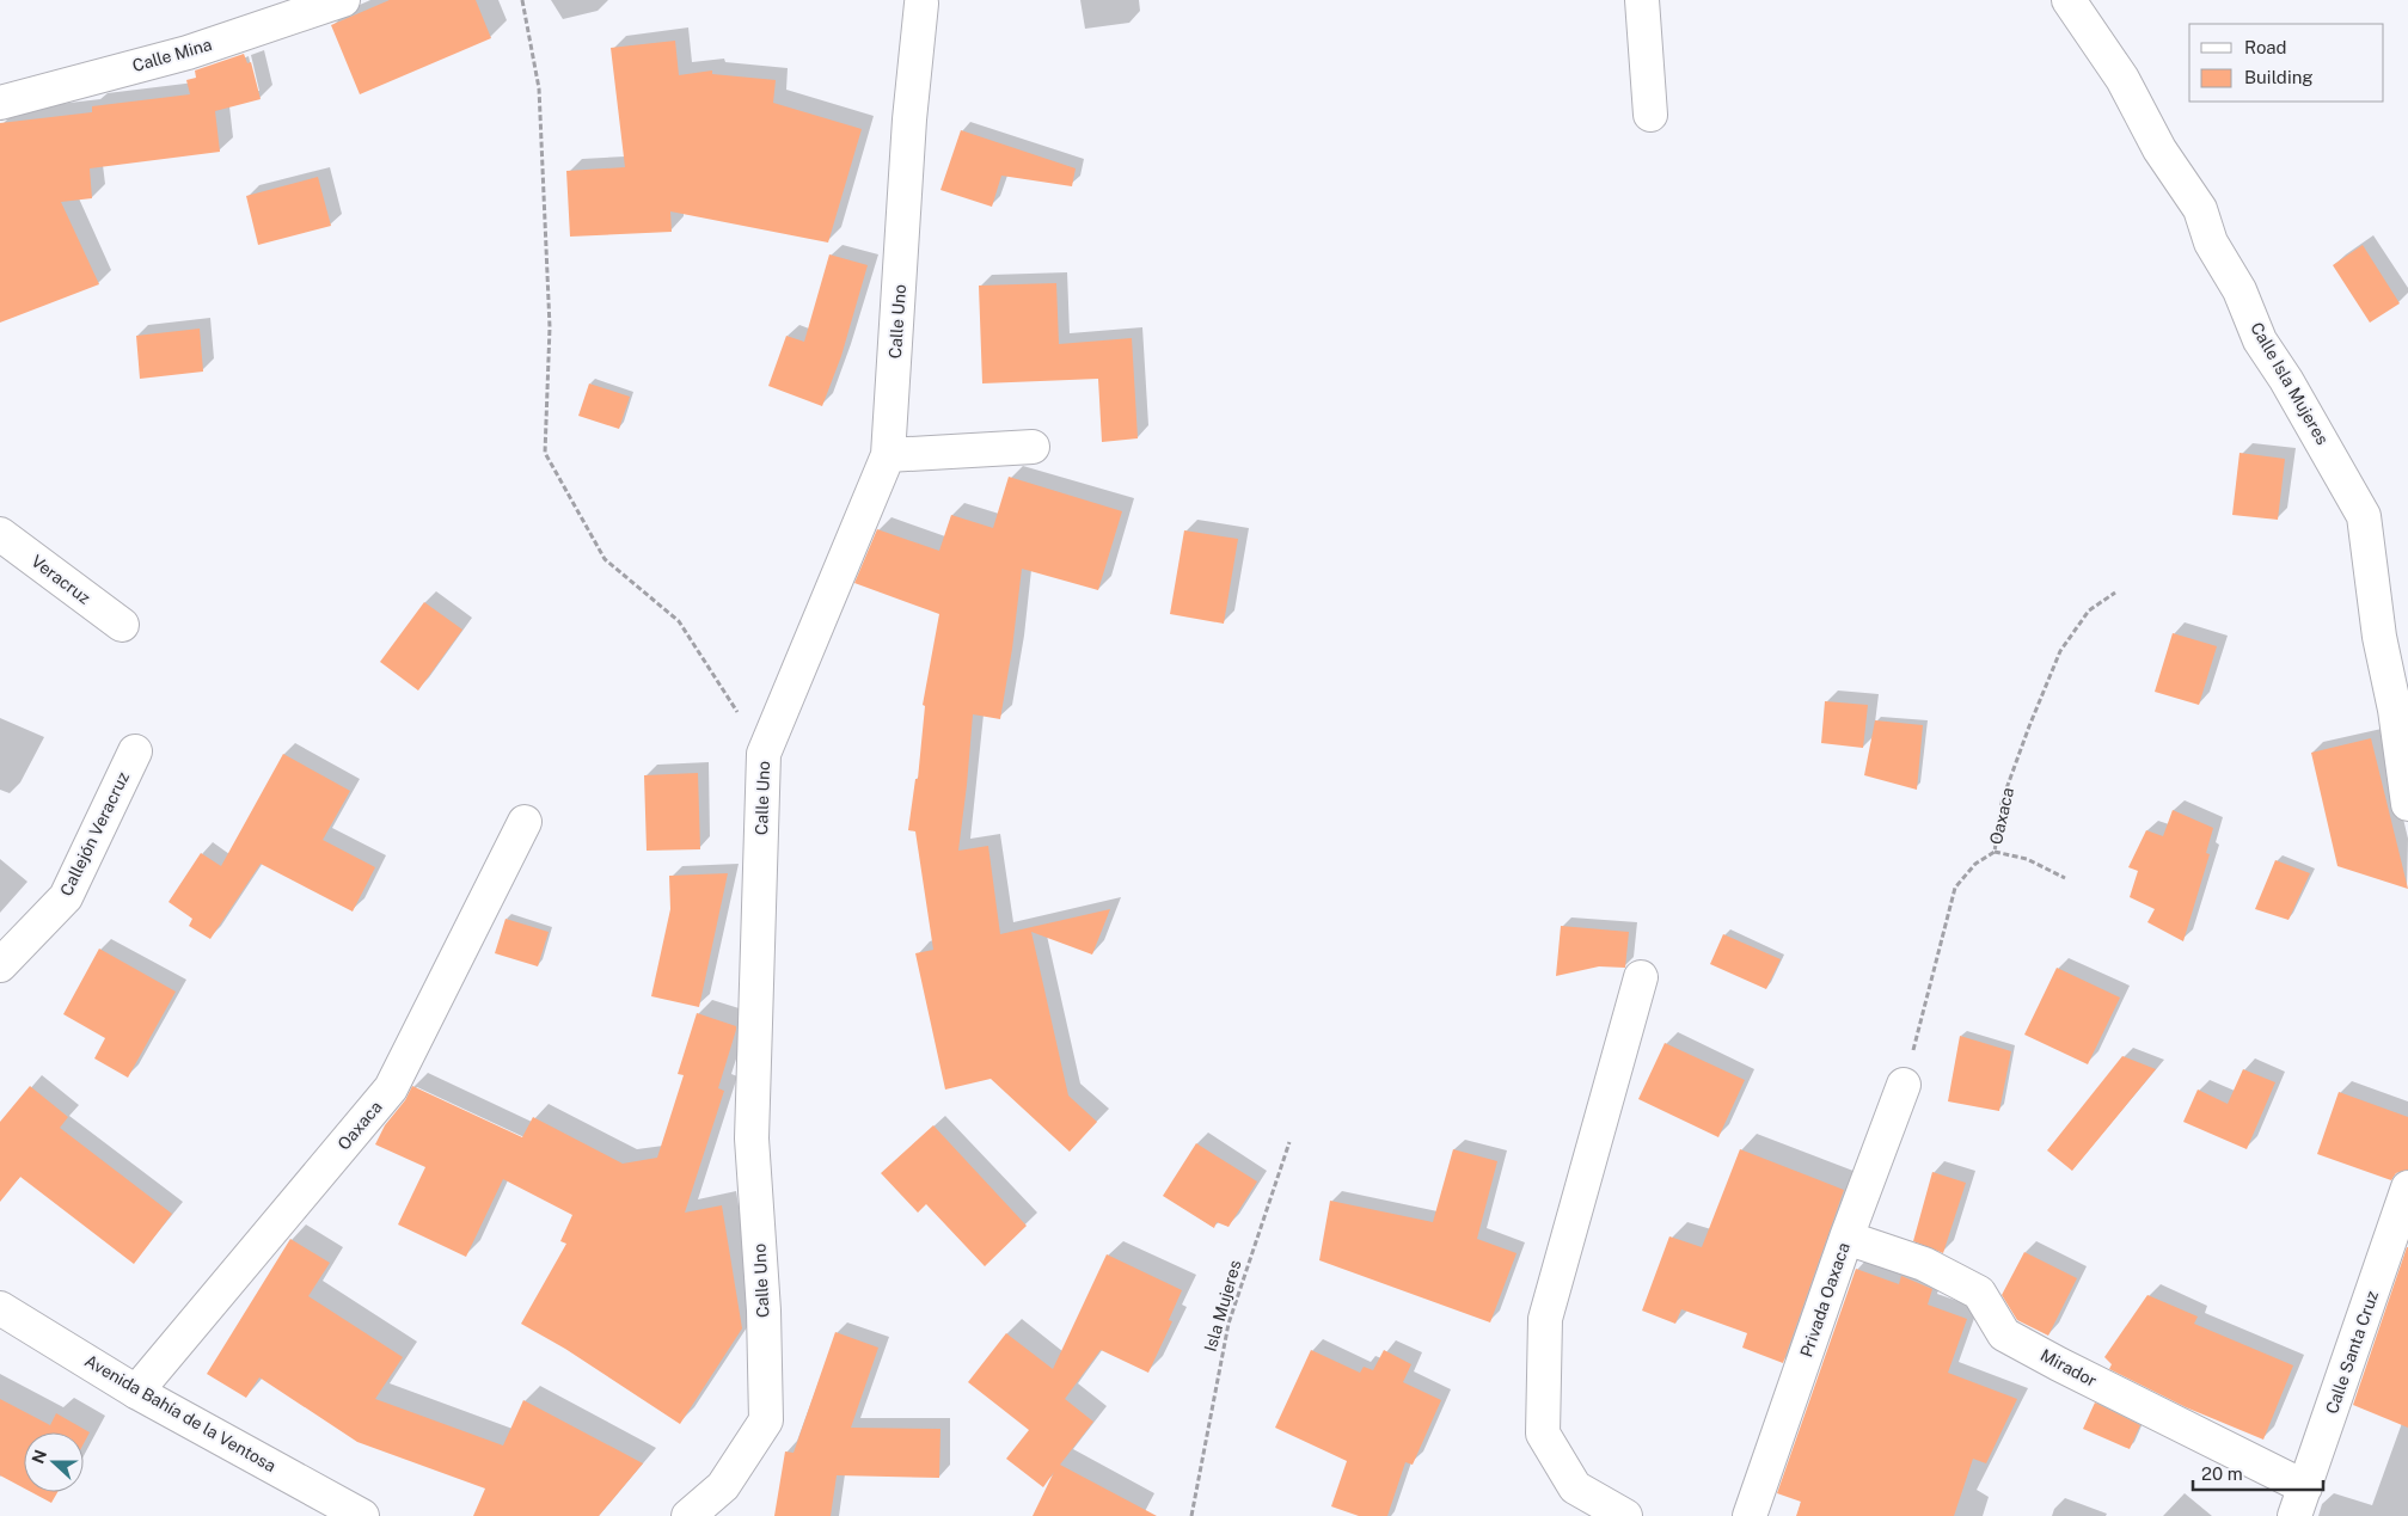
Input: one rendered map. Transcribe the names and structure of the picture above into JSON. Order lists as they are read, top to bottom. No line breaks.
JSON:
{"streets":{"street":["Calle Mina","Calle Uno","Calle Isla Mujeres","Veracruz","Oaxaca","Callejón Veracruz","Privada Oaxaca","Calle Santa Cruz","Mirador","Avenida Bahía de la Ventosa"],"path":["Isla Mujeres"]},"crossings":[["Oaxaca","Privada Oaxaca"],["Oaxaca","Avenida Bahía de la Ventosa"],["Privada Oaxaca","Mirador"],["Calle Santa Cruz","Mirador"]],"legend":["Road","Building"],"scale_bar":"20 m","north":"left"}
